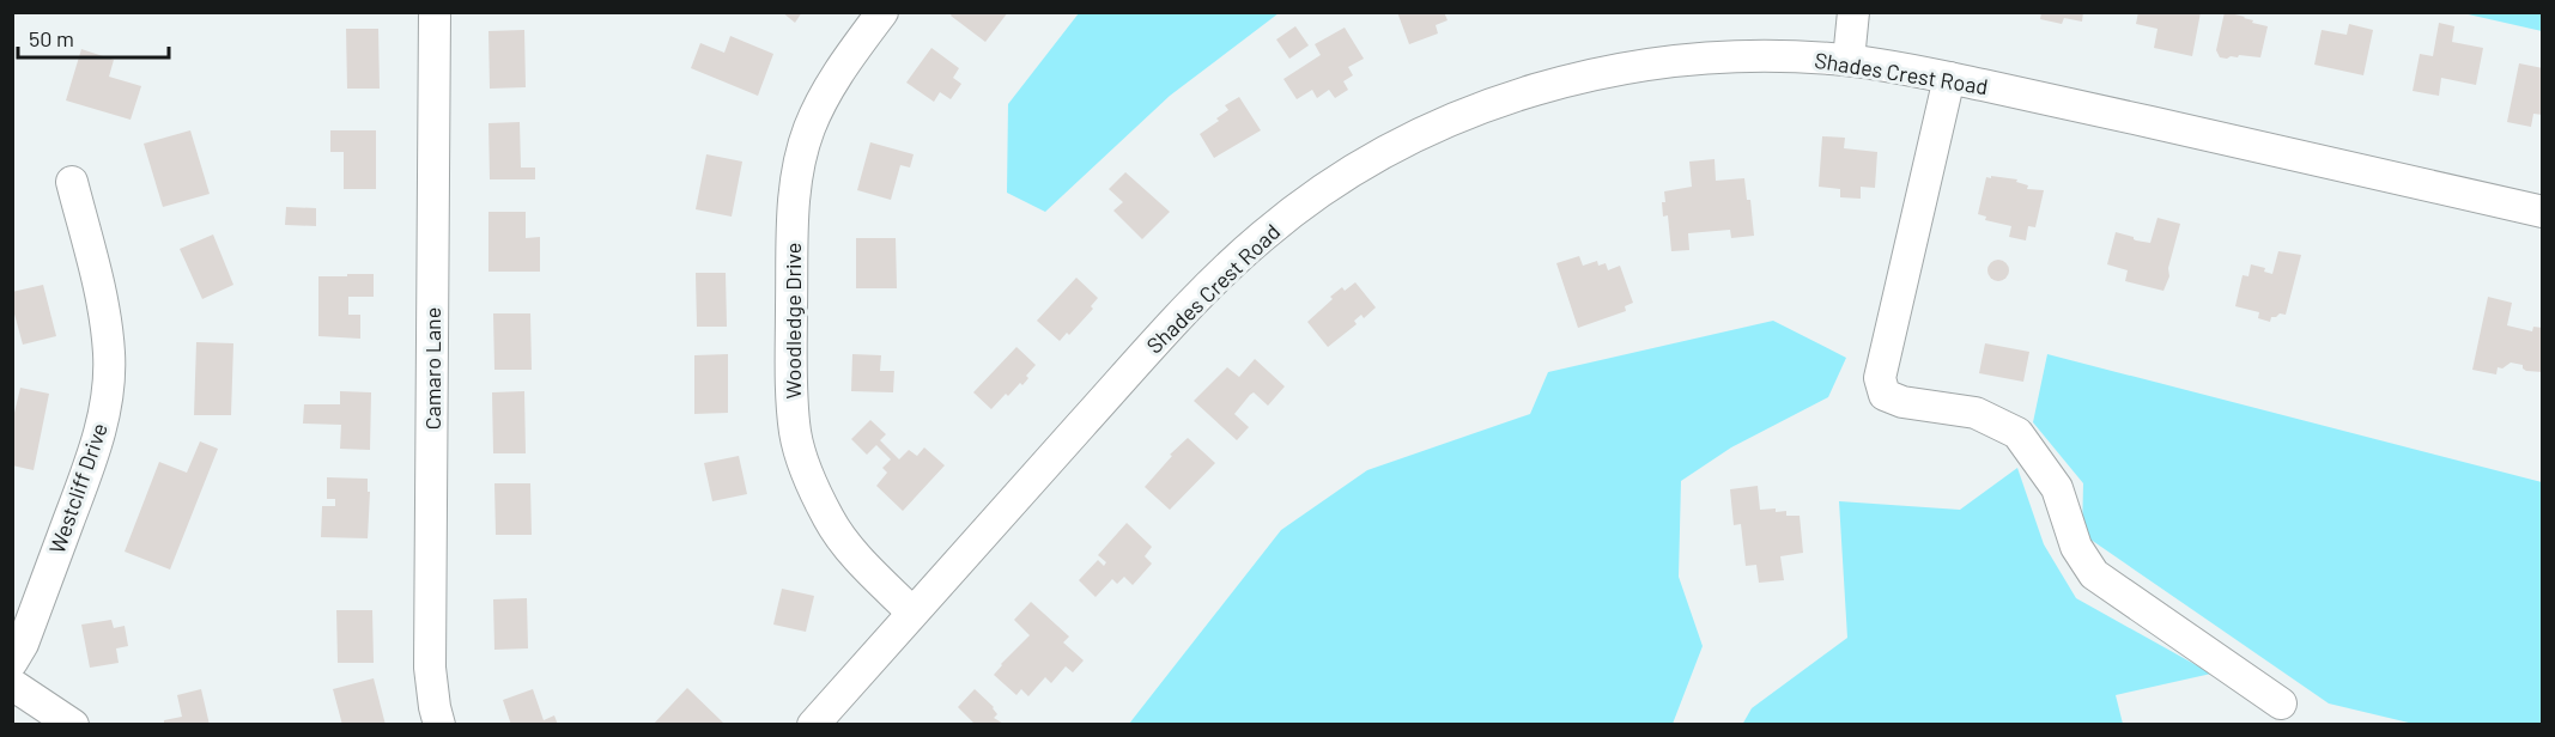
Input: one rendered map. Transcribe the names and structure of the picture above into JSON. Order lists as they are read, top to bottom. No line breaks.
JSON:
{"streets":{"street":["Shades Crest Road","Woodledge Drive","Camaro Lane","Westcliff Drive"]},"crossings":[["Shades Crest Road","Woodledge Drive"]],"scale_bar":"50 m"}
